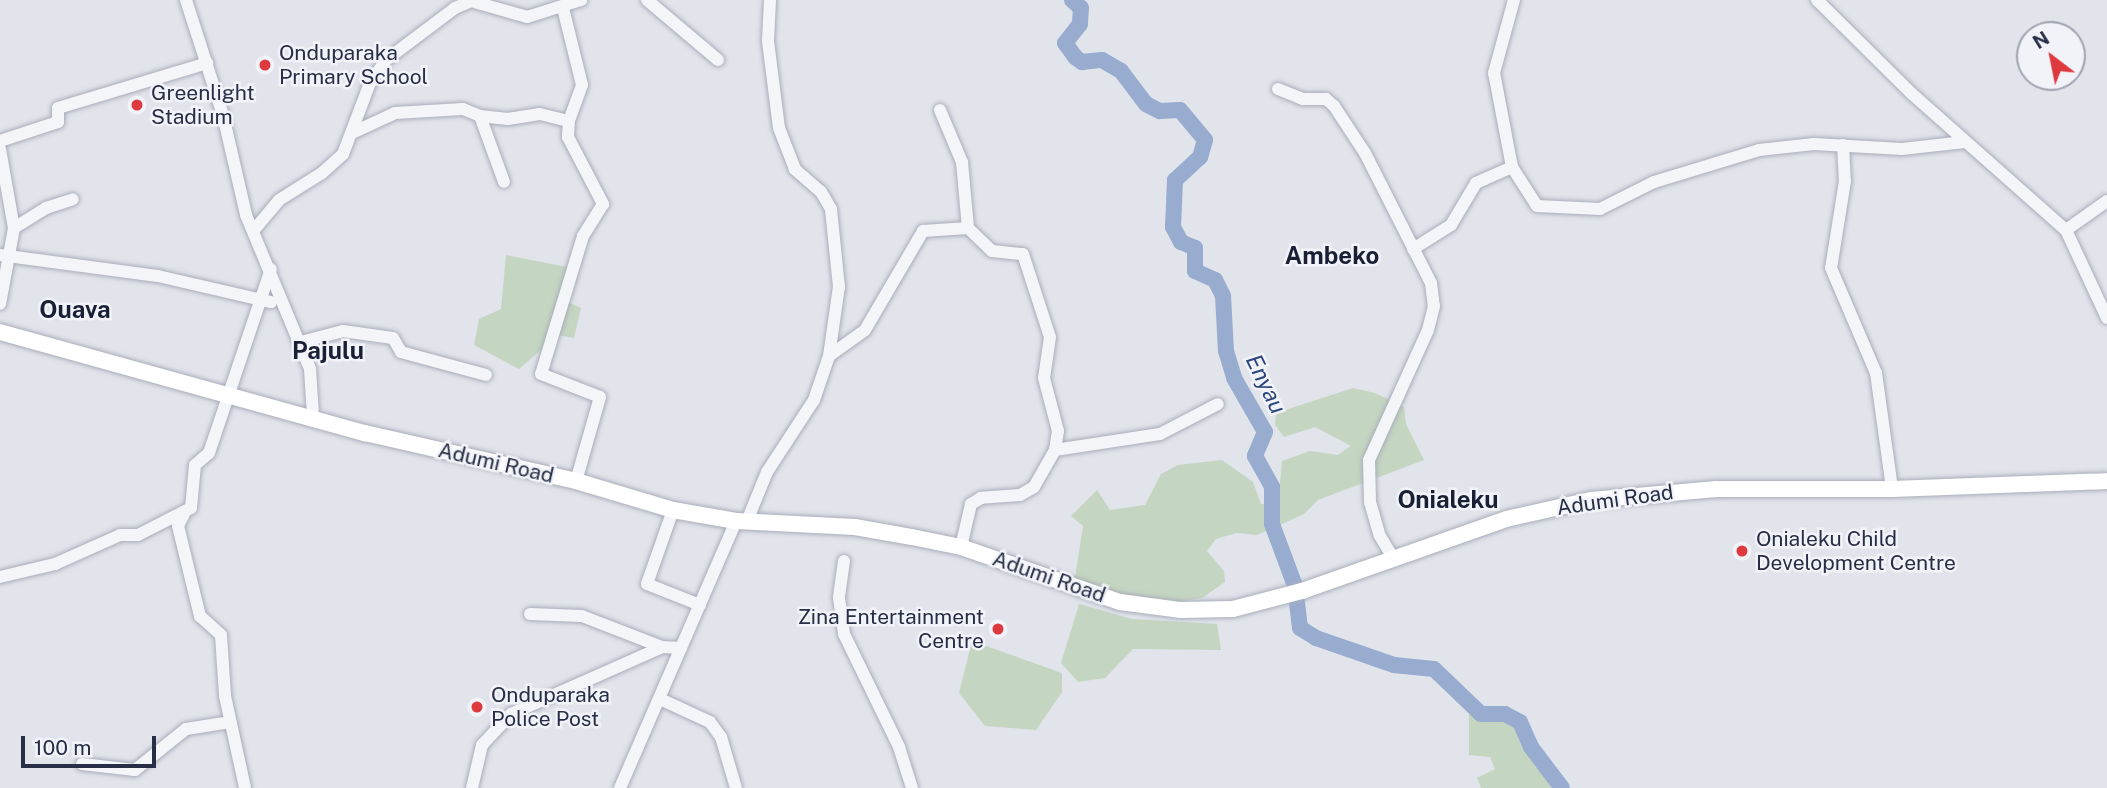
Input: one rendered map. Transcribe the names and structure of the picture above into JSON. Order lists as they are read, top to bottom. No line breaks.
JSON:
{"streets":{"main road":["Adumi Road"]},"districts":["Ambeko","Ouava","Pajulu","Onialeku"],"water":["Enyau"],"places":["Onduparaka Primary School","Greenlight Stadium","Onialeku Child Development Centre","Zina Entertainment Centre","Onduparaka Police Post"],"scale_bar":"100 m","north":"top left"}
